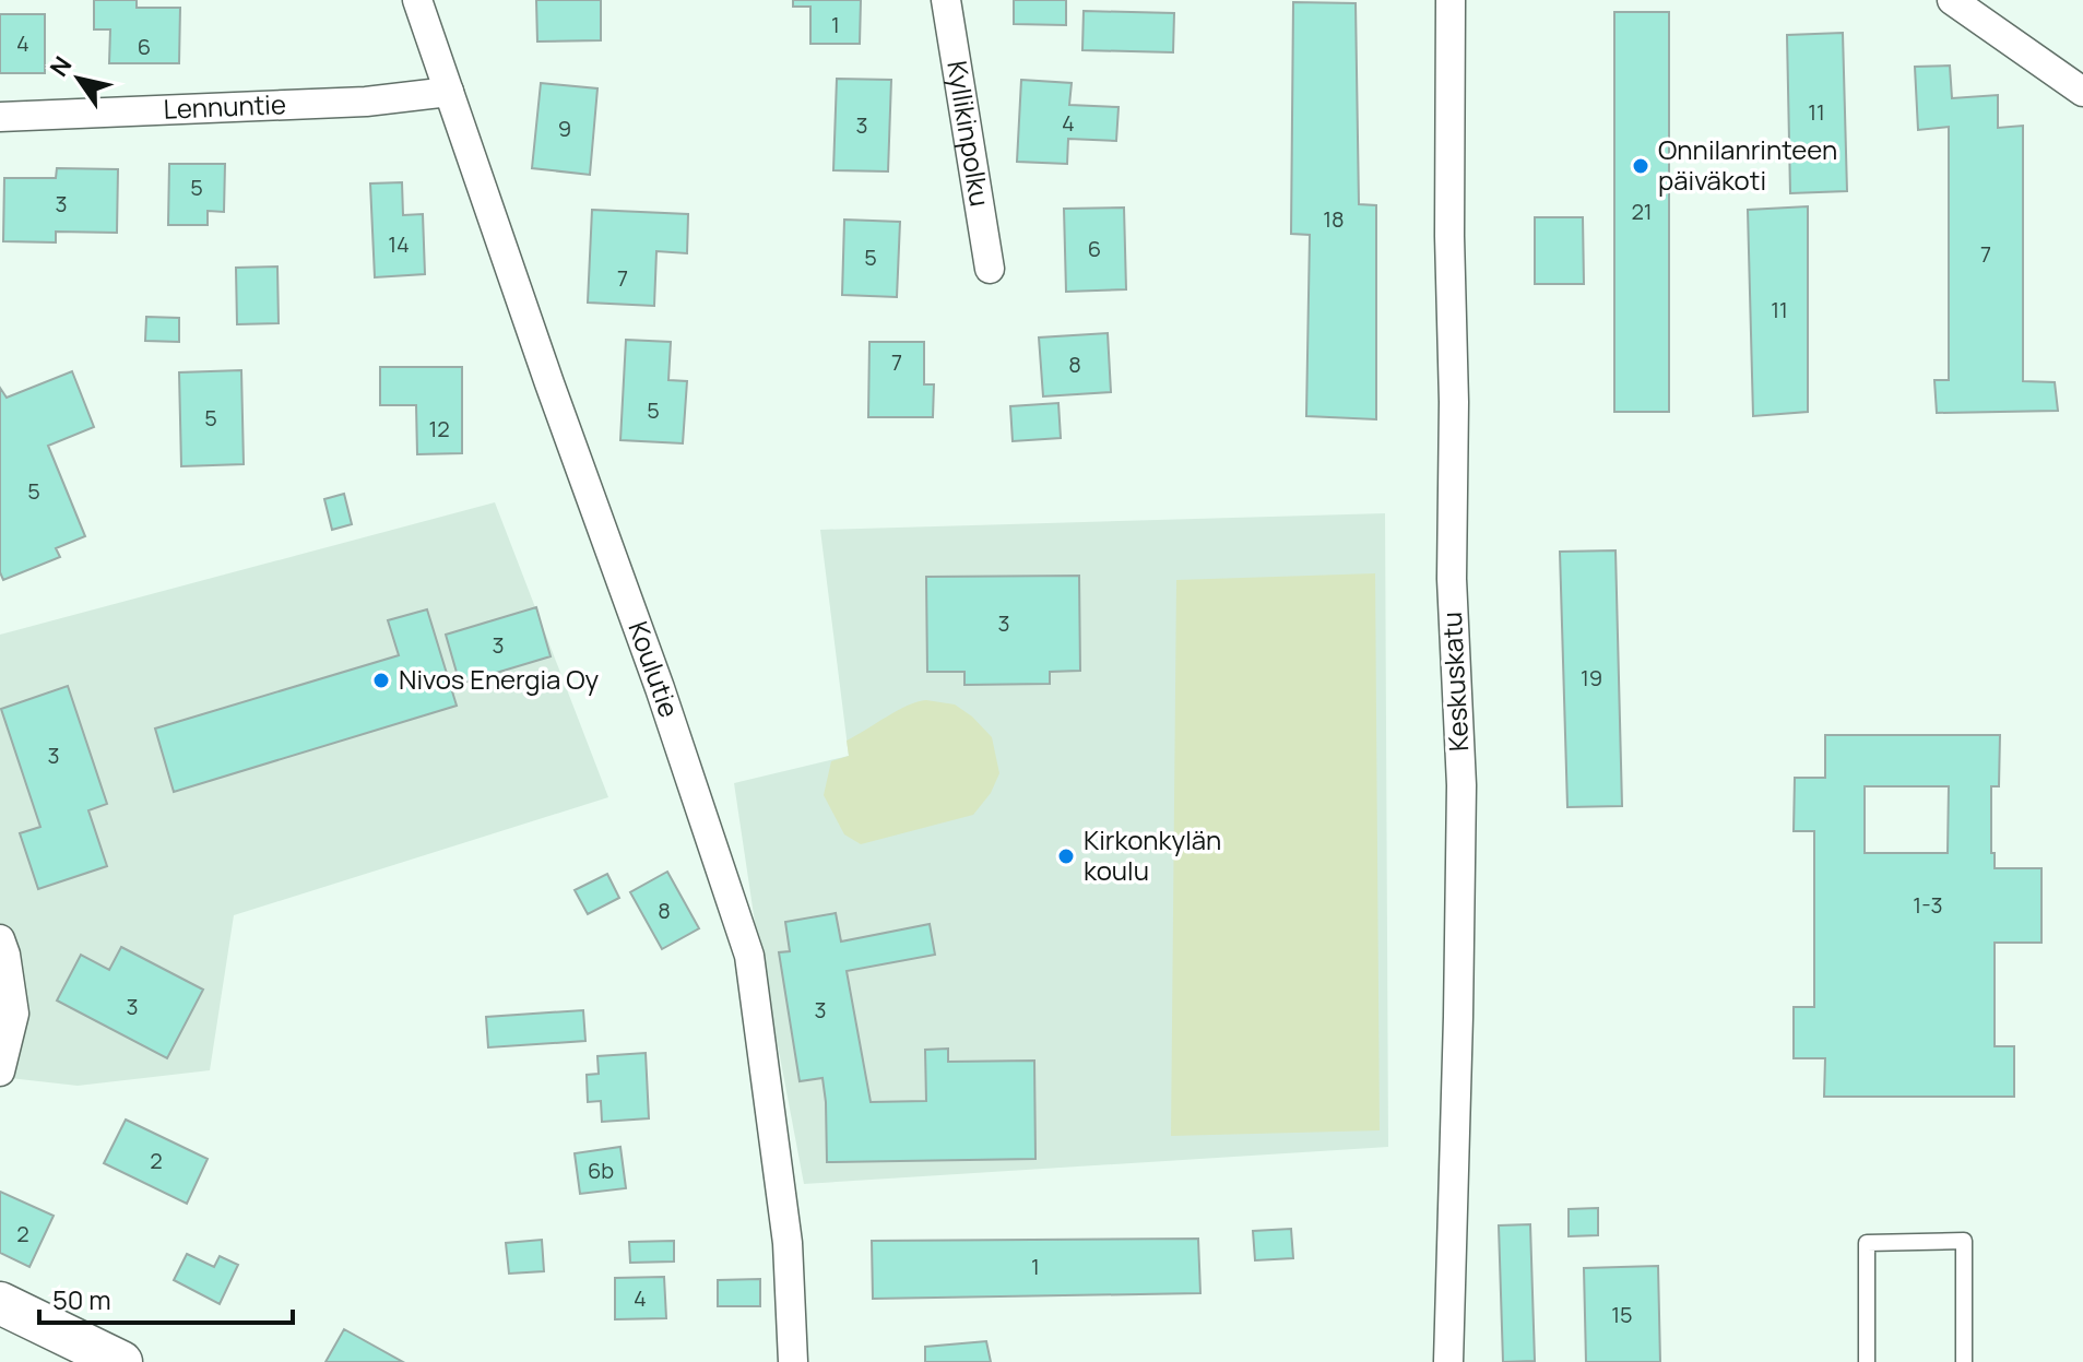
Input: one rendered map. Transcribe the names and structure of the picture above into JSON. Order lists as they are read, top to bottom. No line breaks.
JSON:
{"streets":{"street":["Lennuntie","Kyllikinpolku","Koulutie","Keskuskatu"]},"crossings":[["Lennuntie","Koulutie"]],"places":["Onnilanrinteen päiväkoti","Nivos Energia Oy","Kirkonkylän koulu"],"house_numbers":["1","4","6","11","4","3","9","5","3","21","18","14","6","7","5","7","11","7","8","5","5","12","5","3","3","19","3","1-3","8","3","3","2","6b","2","1","4","15"],"scale_bar":"50 m","north":"top left"}
